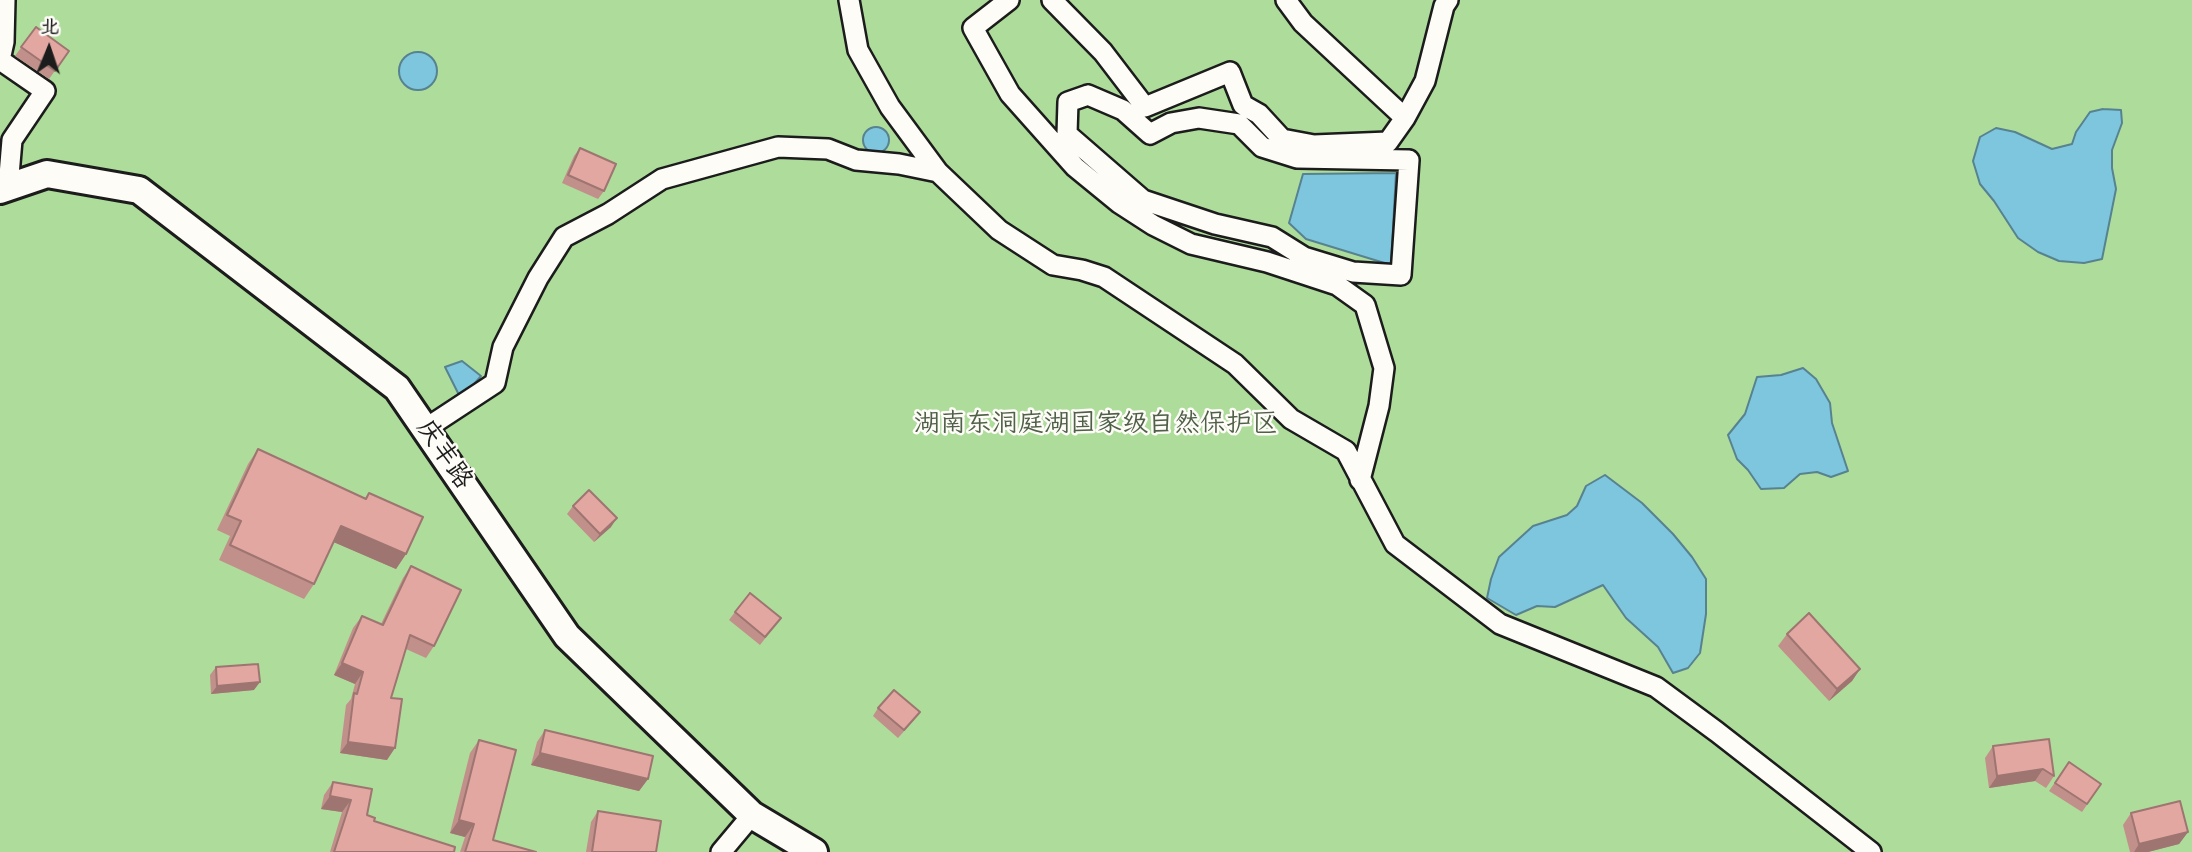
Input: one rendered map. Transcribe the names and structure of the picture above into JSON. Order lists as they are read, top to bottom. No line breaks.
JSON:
{"streets":{"street":["庆丰路"]},"parks":["湖南东洞庭湖国家级自然保护区"],"north":"top"}
